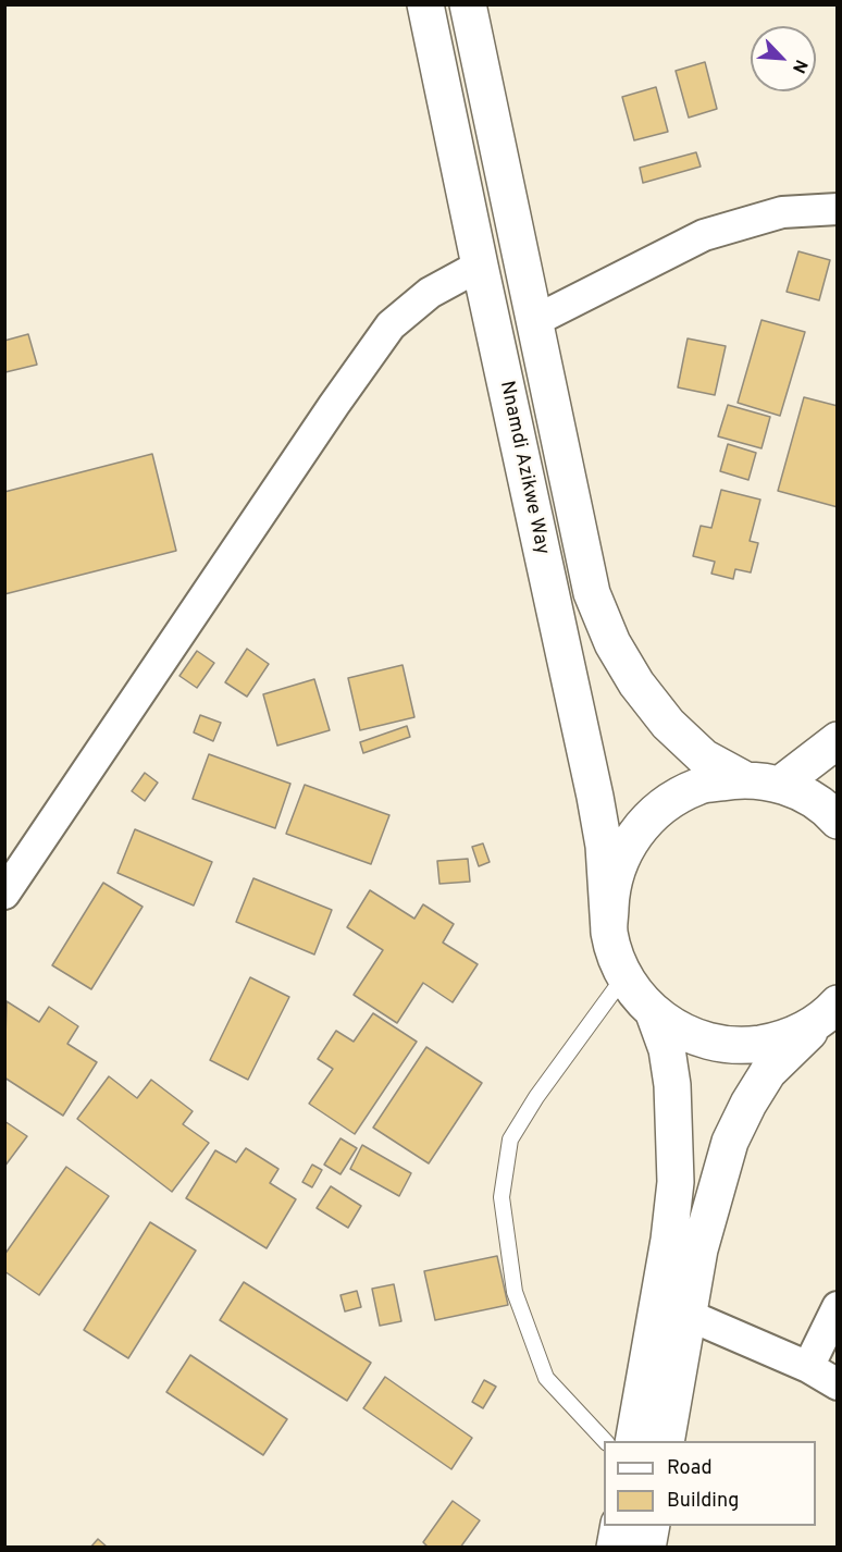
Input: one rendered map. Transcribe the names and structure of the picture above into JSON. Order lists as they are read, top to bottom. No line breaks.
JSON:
{"streets":{"highway":["Nnamdi Azikwe Way"]},"legend":["Road","Building"],"north":"bottom right"}
